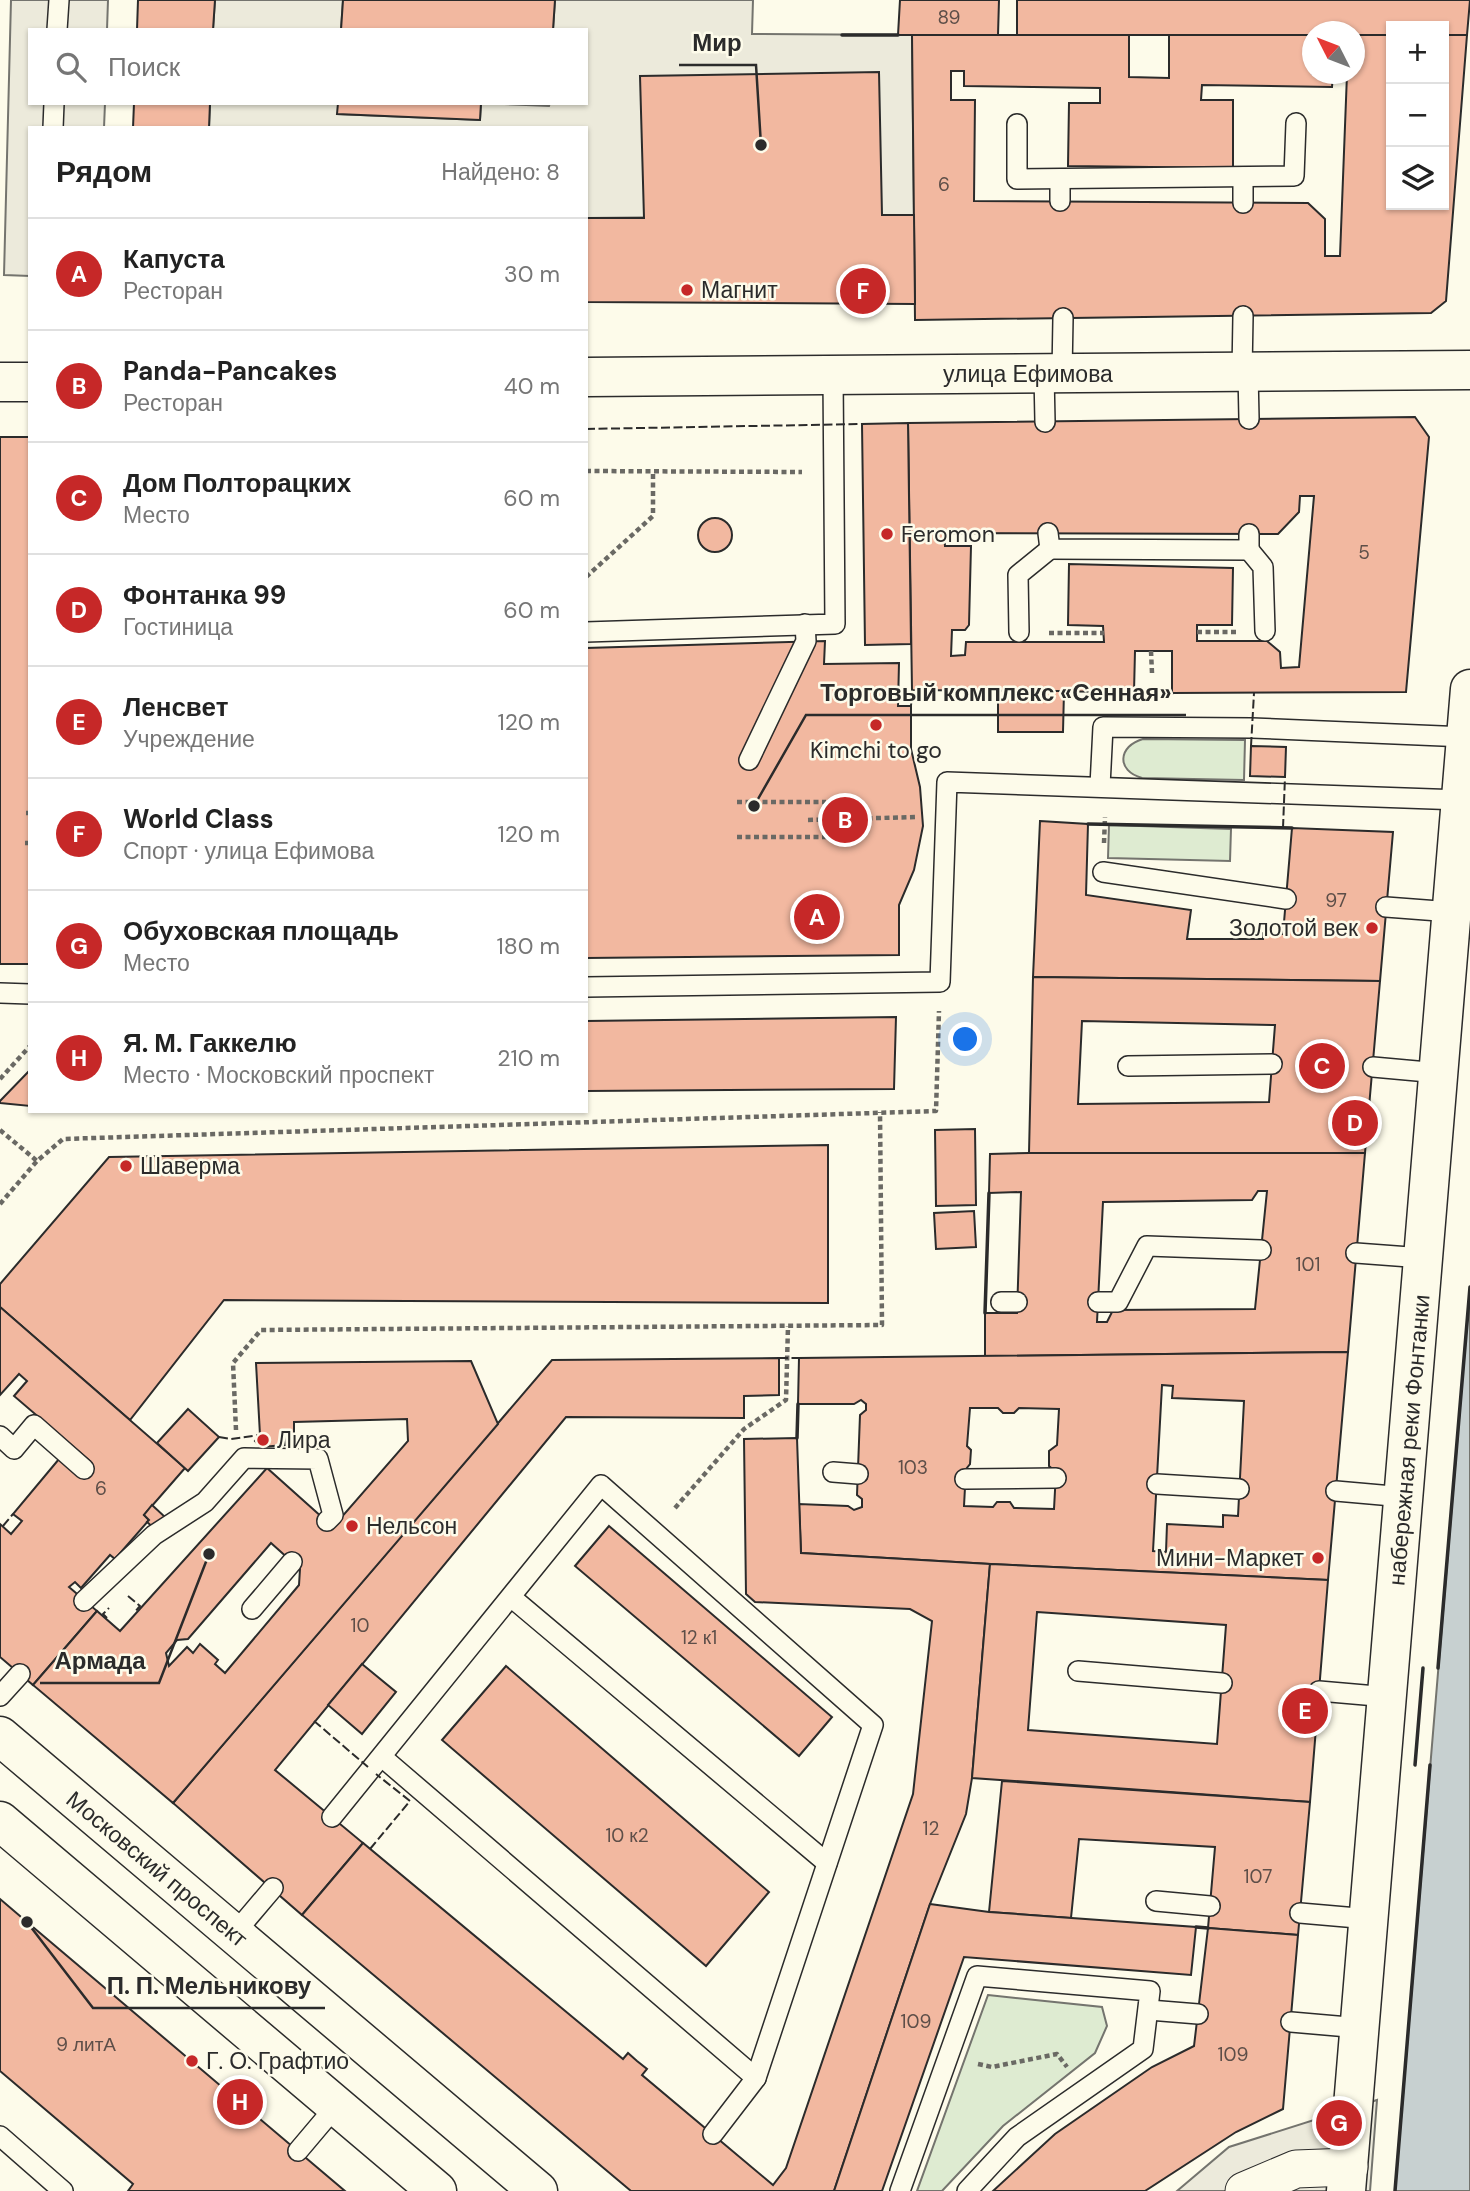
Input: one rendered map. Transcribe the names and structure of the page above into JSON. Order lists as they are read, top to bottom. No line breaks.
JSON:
{"streets":{"main road":["улица Ефимова","набережная реки Фонтанки","Московский проспект"]},"places":["Мир","Магнит","Feromon","Kimchi to go","Торговый комплекс «Сенная»","Золотой век","Шаверма","Лира","Нельсон","Армада","Мини-Маркет","П. П. Мельникову","Г. О. Графтио"],"house_numbers":["89","6","5","97","101","103","6","10","12 к1","12","10 к2","107","109","9 литА","109"],"north":"top left","page":{"map_buttons":["+","−"],"search":"Поиск","heading":["Рядом","Найдено: 8"],"list":[{"mark":"A","name":"Капуста","note":"Ресторан","value":"30 m"},{"mark":"B","name":"Panda-Pancakes","note":"Ресторан","value":"40 m"},{"mark":"C","name":"Дом Полторацких","note":"Место","value":"60 m"},{"mark":"D","name":"Фонтанка 99","note":"Гостиница","value":"60 m"},{"mark":"E","name":"Ленсвет","note":"Учреждение","value":"120 m"},{"mark":"F","name":"World Class","note":"Спорт · улица Ефимова","value":"120 m"},{"mark":"G","name":"Обуховская площадь","note":"Место","value":"180 m"},{"mark":"H","name":"Я. М. Гаккелю","note":"Место · Московский проспект","value":"210 m"}],"pins":["F","B","A","C","D","E","H","G"]}}
